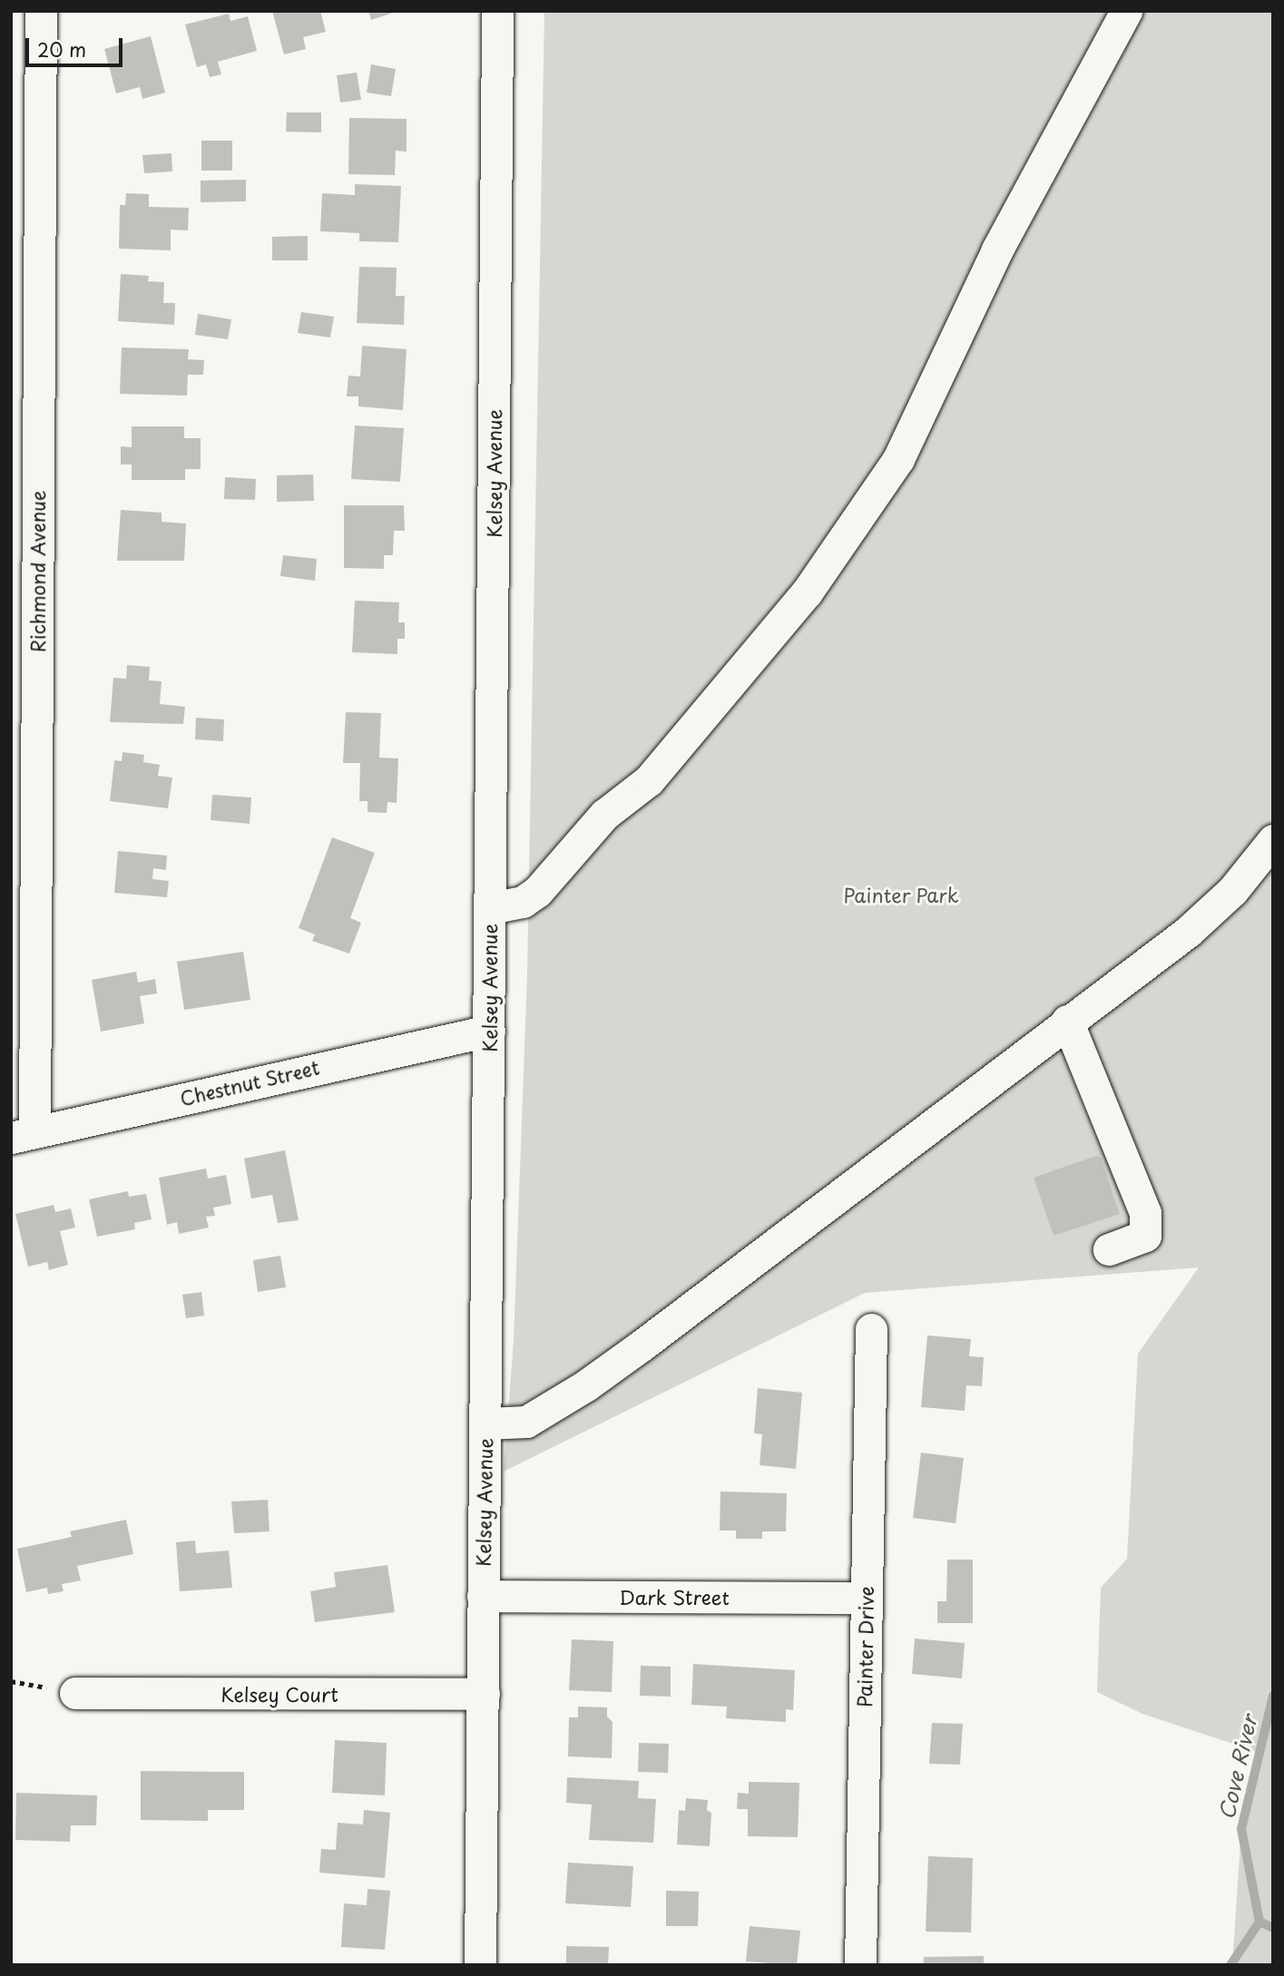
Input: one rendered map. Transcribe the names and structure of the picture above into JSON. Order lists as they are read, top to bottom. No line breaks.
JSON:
{"streets":{"street":["Kelsey Avenue","Richmond Avenue","Chestnut Street","Dark Street","Painter Drive","Kelsey Court"]},"crossings":[["Kelsey Avenue","Chestnut Street"],["Kelsey Avenue","Dark Street"],["Kelsey Avenue","Kelsey Court"],["Richmond Avenue","Chestnut Street"],["Dark Street","Painter Drive"]],"water":["Cove River"],"parks":["Painter Park"],"scale_bar":"20 m"}
